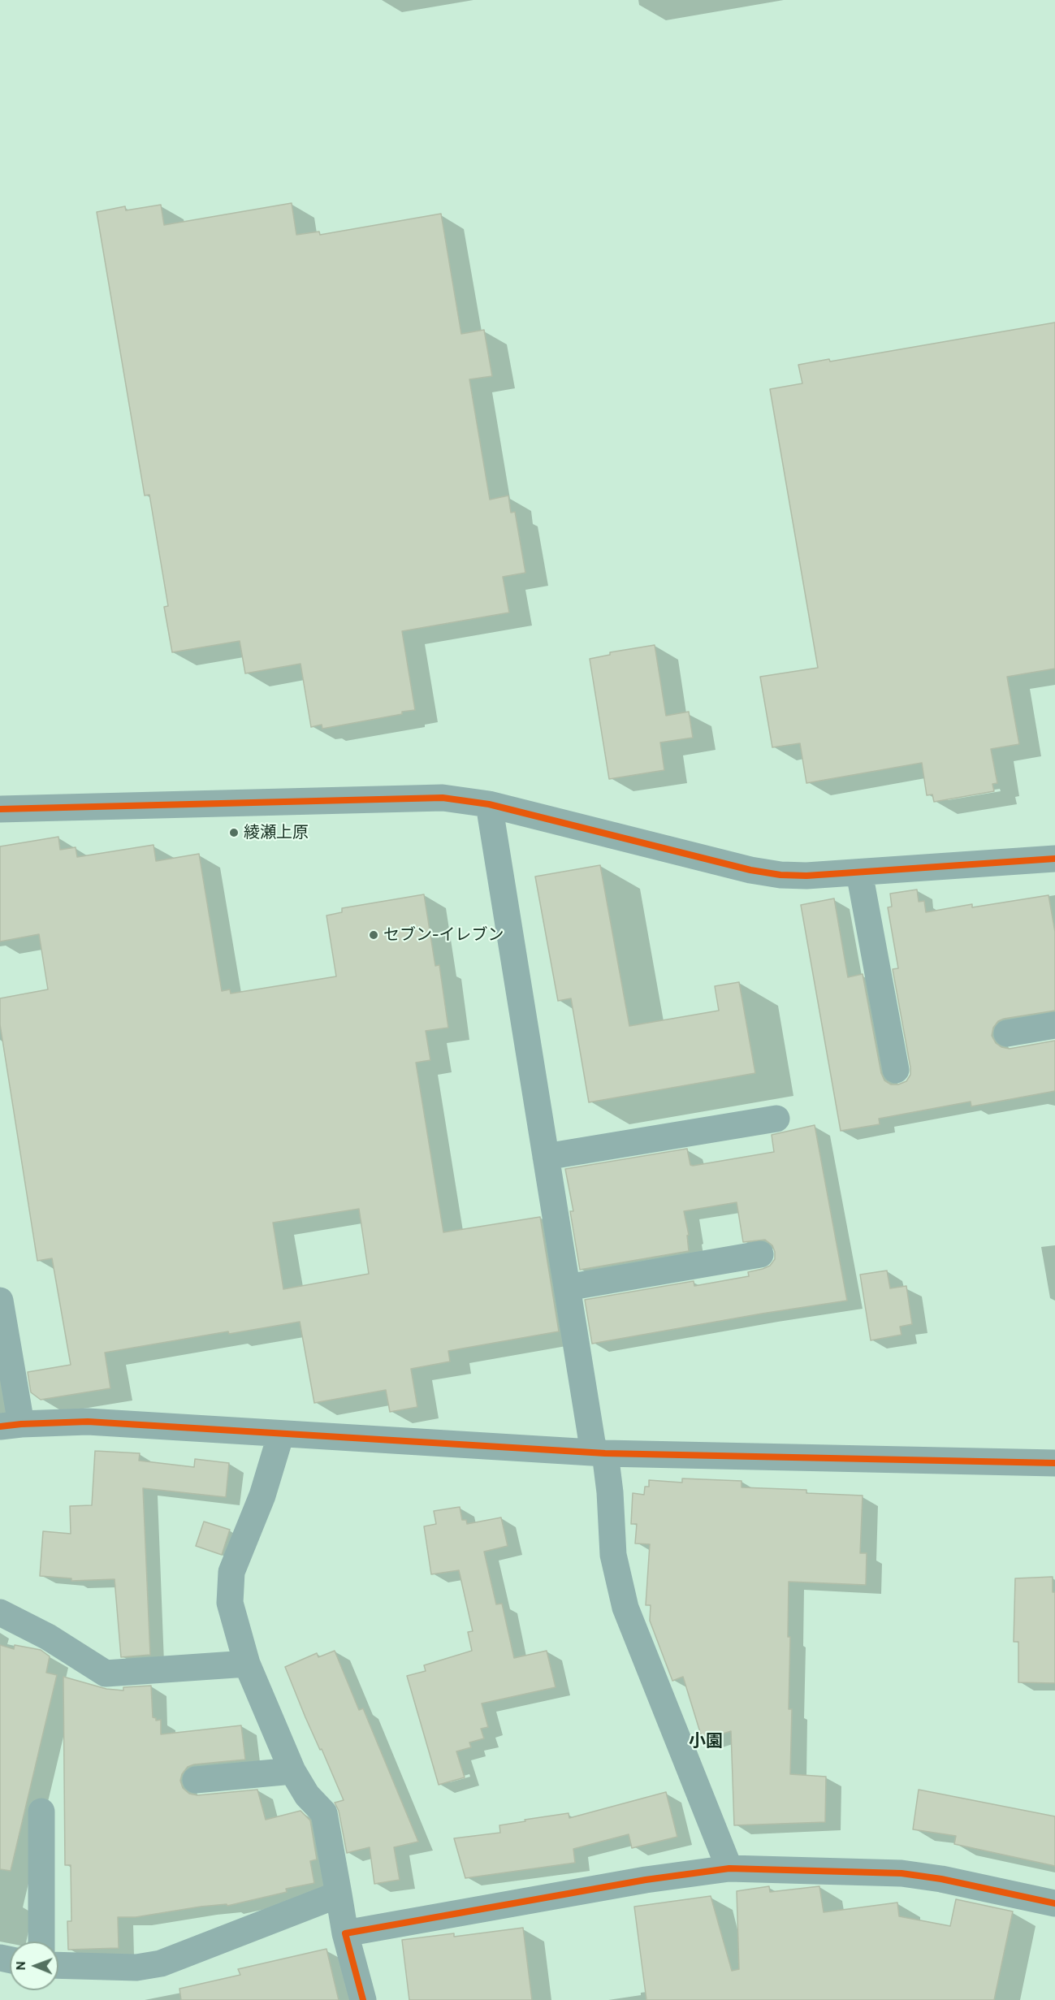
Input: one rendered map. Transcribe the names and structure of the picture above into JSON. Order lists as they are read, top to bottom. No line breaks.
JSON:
{"districts":["小園"],"places":["綾瀬上原","セブン-イレブン"],"north":"left"}
